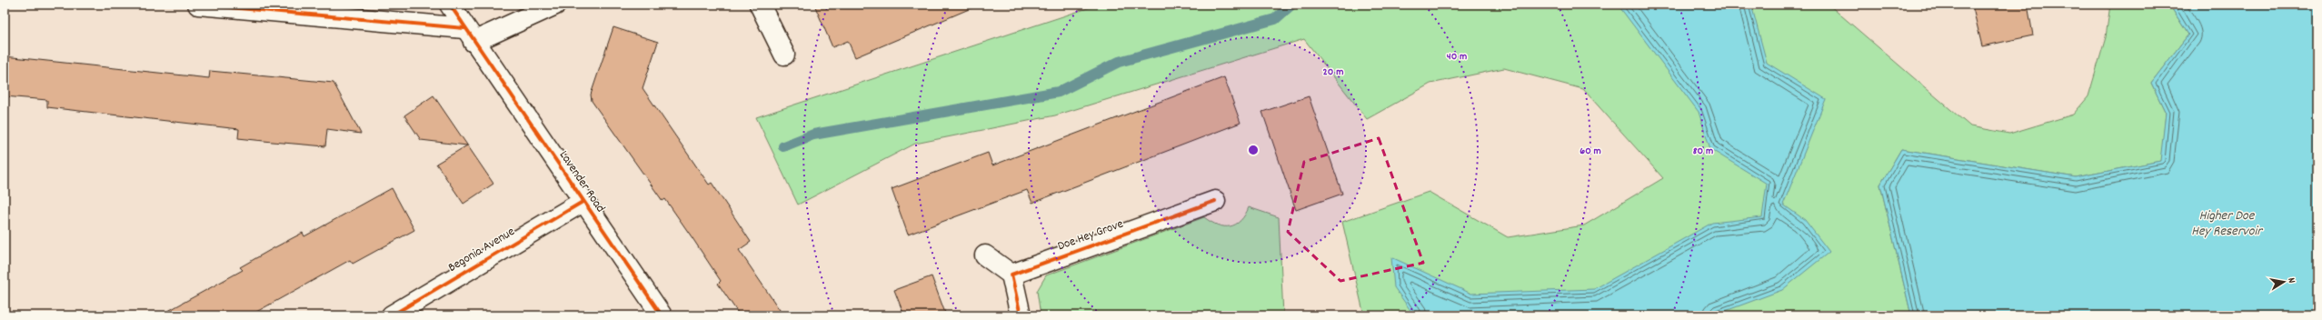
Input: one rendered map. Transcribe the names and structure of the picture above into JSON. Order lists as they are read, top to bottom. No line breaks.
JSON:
{"streets":{"street":["Lavender Road","Doe Hey Grove","Begonia Avenue"]},"crossings":[["Lavender Road","Begonia Avenue"]],"water":["Higher Doe Hey Reservoir"],"north":"right","rings":["40 m","20 m","60 m","80 m"]}
